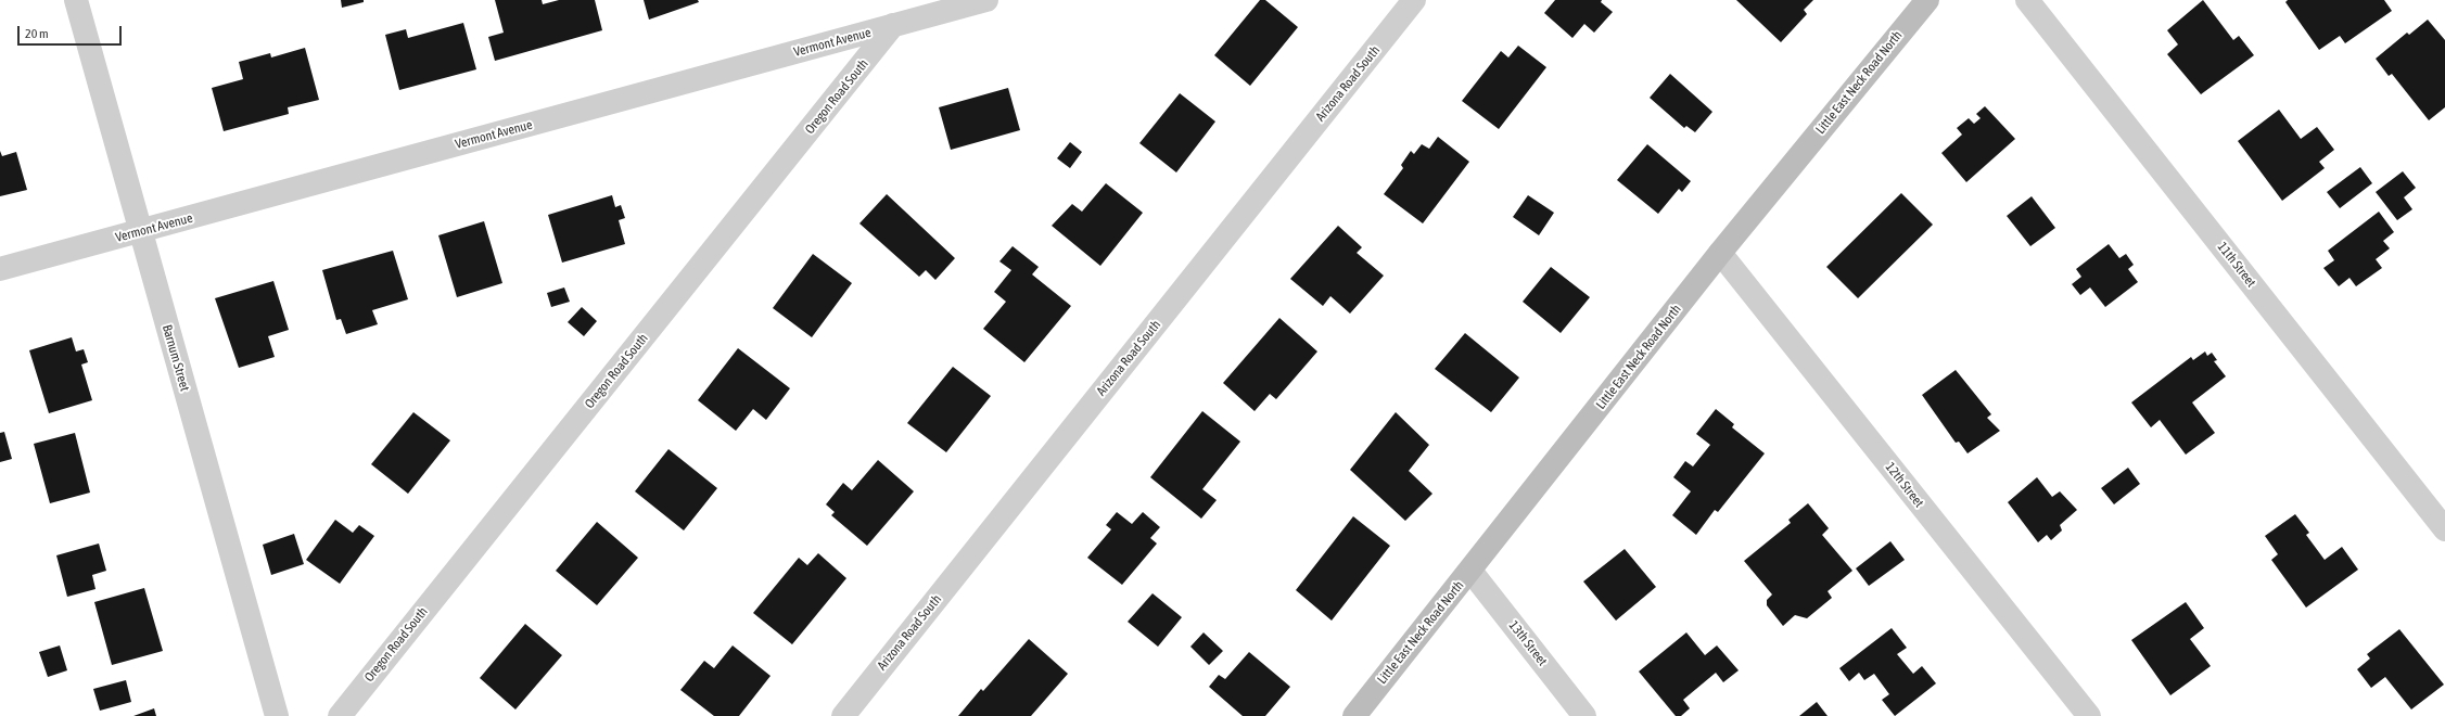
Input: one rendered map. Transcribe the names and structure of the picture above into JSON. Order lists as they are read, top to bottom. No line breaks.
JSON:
{"streets":{"main road":["Little East Neck Road North"],"street":["Vermont Avenue","Arizona Road South","Oregon Road South","11th Street","Barnum Street","12th Street","13th Street"]},"crossings":[["Vermont Avenue","Oregon Road South"],["Vermont Avenue","Barnum Street"],["Little East Neck Road North","12th Street"],["Little East Neck Road North","13th Street"]],"scale_bar":"20 m"}
